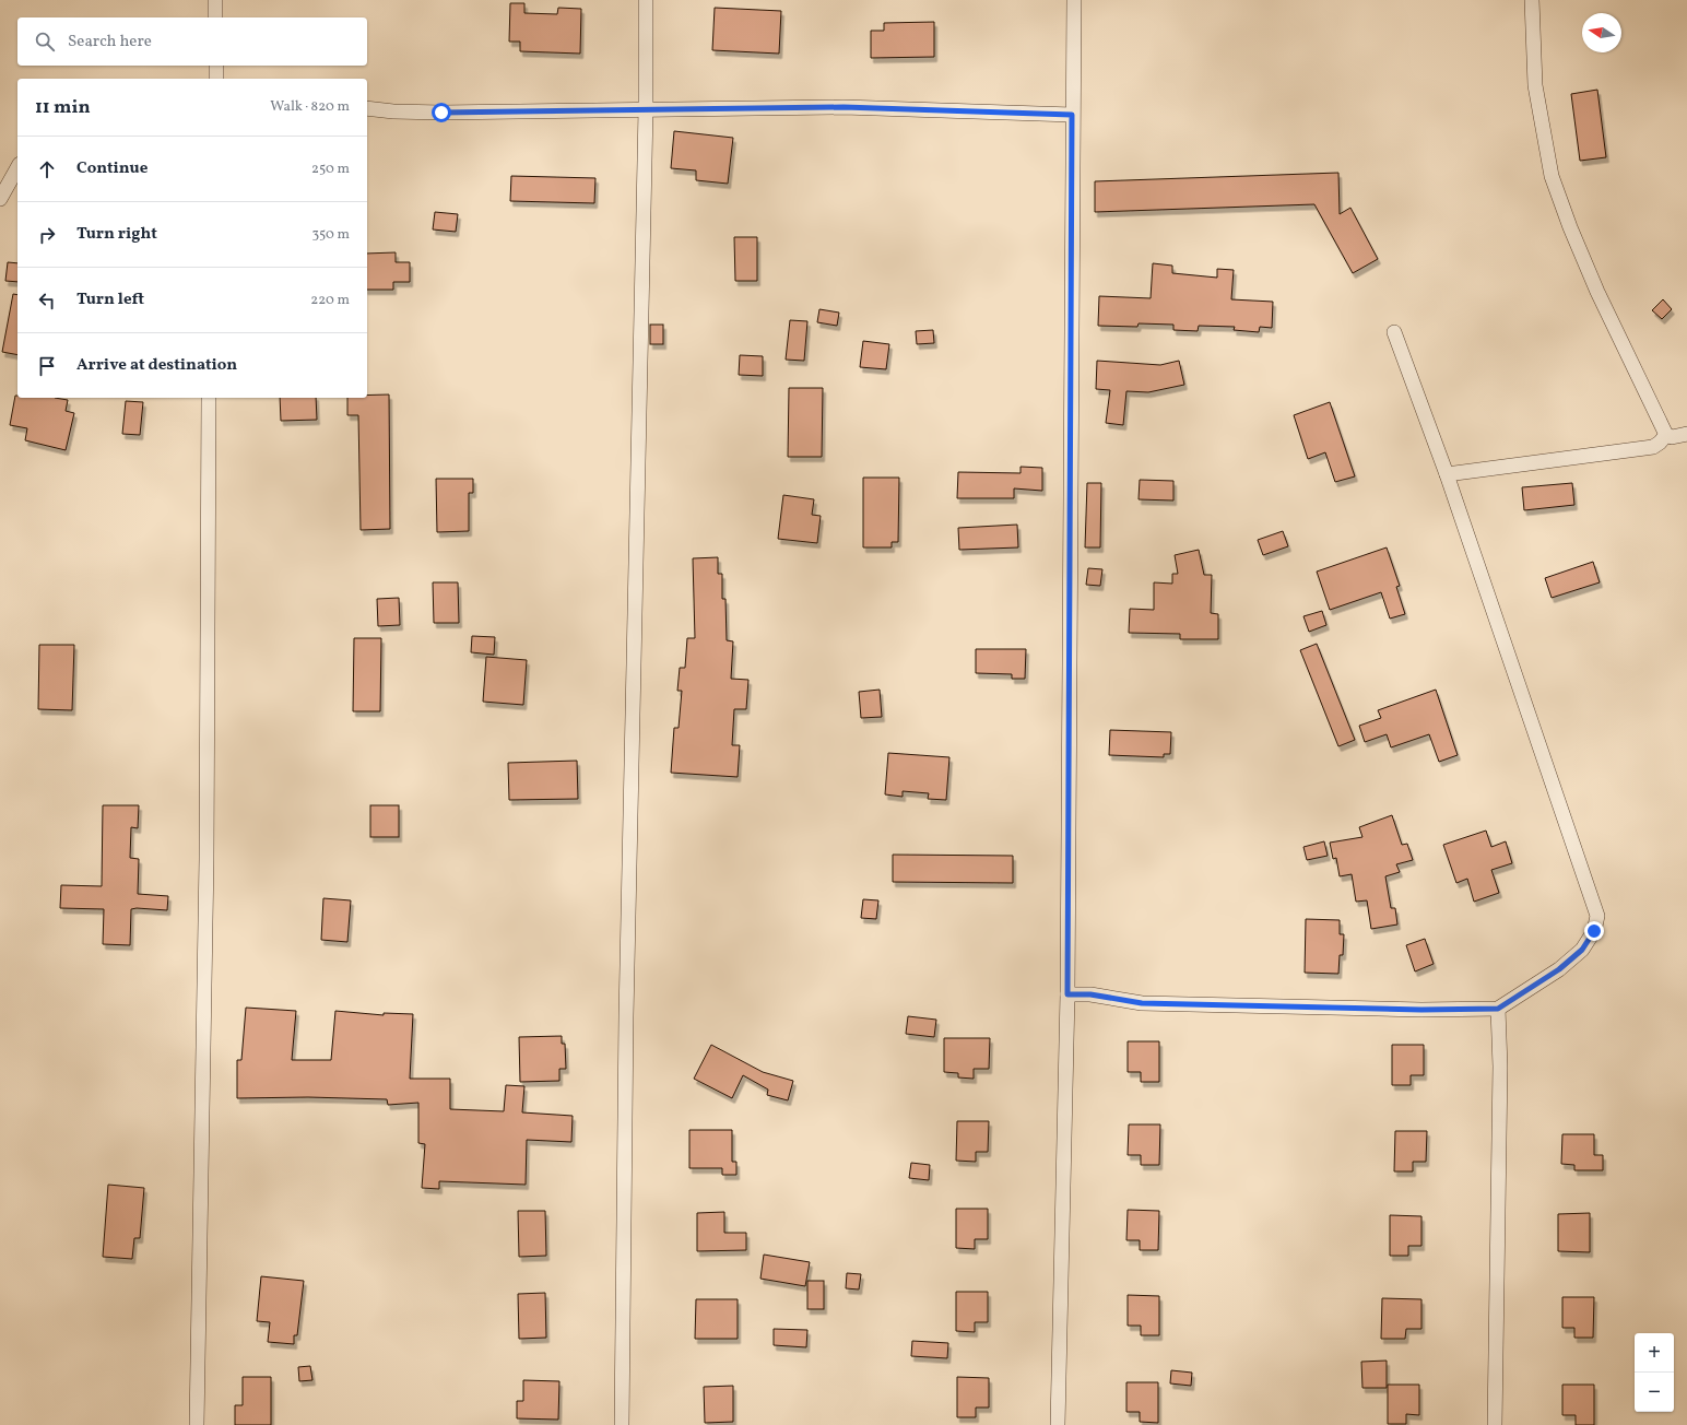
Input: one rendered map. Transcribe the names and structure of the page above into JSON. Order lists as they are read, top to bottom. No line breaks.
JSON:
{"north":"left","page":{"search":"Search here","heading":["11 min","Walk · 820 m"],"list":[["Continue","250 m"],["Turn right","350 m"],["Turn left","220 m"],"Arrive at destination"],"map_buttons":["+","−"]}}
